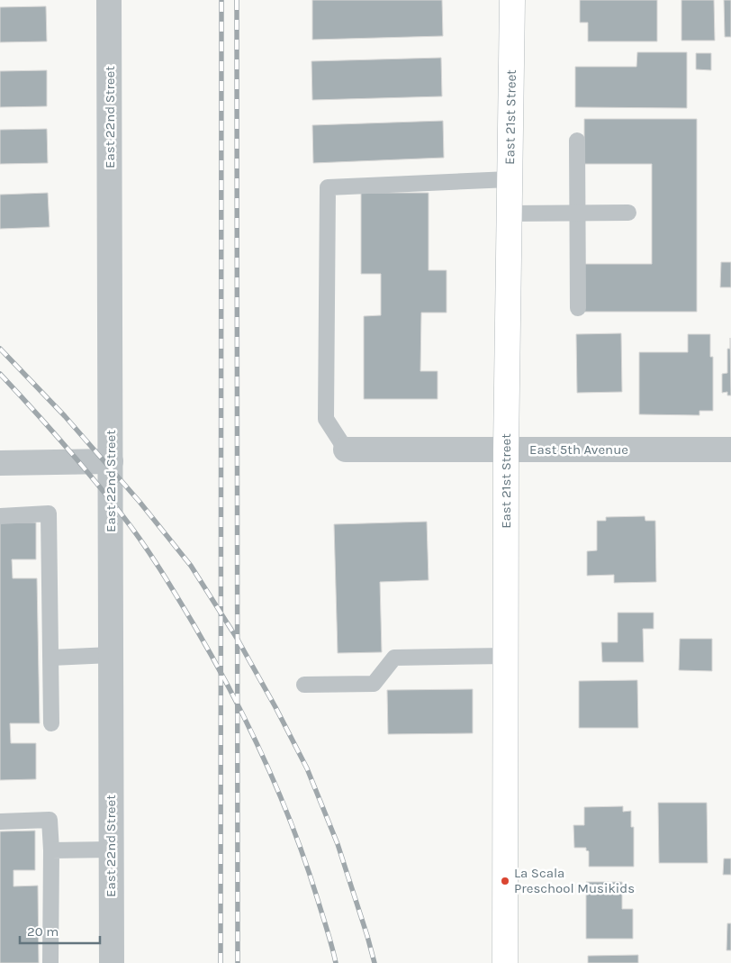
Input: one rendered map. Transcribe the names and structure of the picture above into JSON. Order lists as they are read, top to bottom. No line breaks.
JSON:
{"streets":{"main road":["East 21st Street"],"street":["East 22nd Street","East 5th Avenue"]},"crossings":[["East 21st Street","East 5th Avenue"]],"places":["La Scala Preschool Musikids"],"scale_bar":"20 m"}
